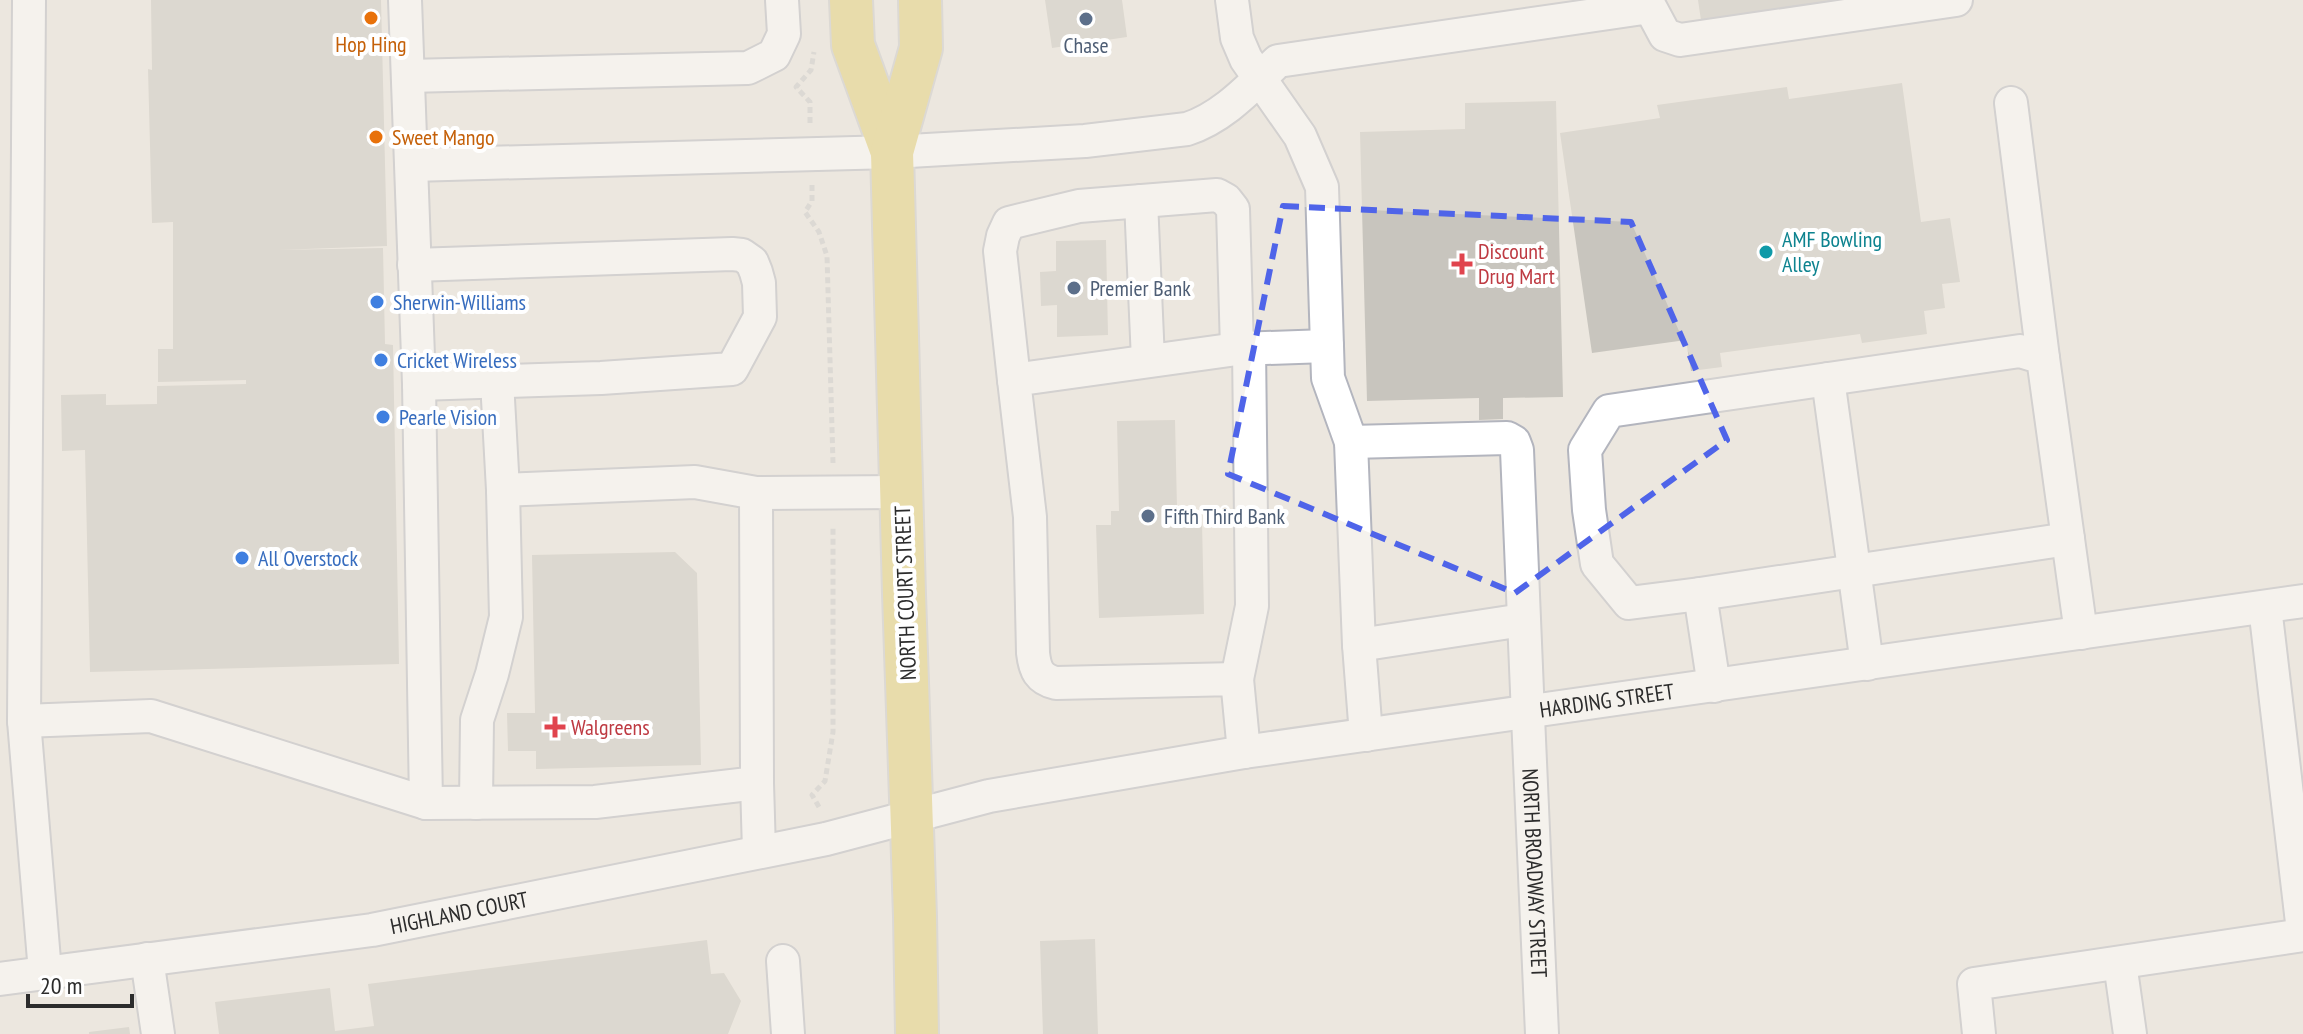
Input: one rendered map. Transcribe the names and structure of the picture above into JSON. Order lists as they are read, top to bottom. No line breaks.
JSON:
{"streets":{"main road":["NORTH COURT STREET"],"street":["HARDING STREET","NORTH BROADWAY STREET","HIGHLAND COURT"]},"crossings":[["NORTH COURT STREET","HARDING STREET"],["NORTH COURT STREET","HIGHLAND COURT"],["HARDING STREET","NORTH BROADWAY STREET"],["HARDING STREET","HIGHLAND COURT"]],"places":{"other":["Hop Hing","Chase","Sweet Mango","AMF Bowling Alley","Premier Bank","Sherwin-Williams","Cricket Wireless","Pearle Vision","Fifth Third Bank","All Overstock"],"health":["Discount Drug Mart","Walgreens"]},"scale_bar":"20 m"}
